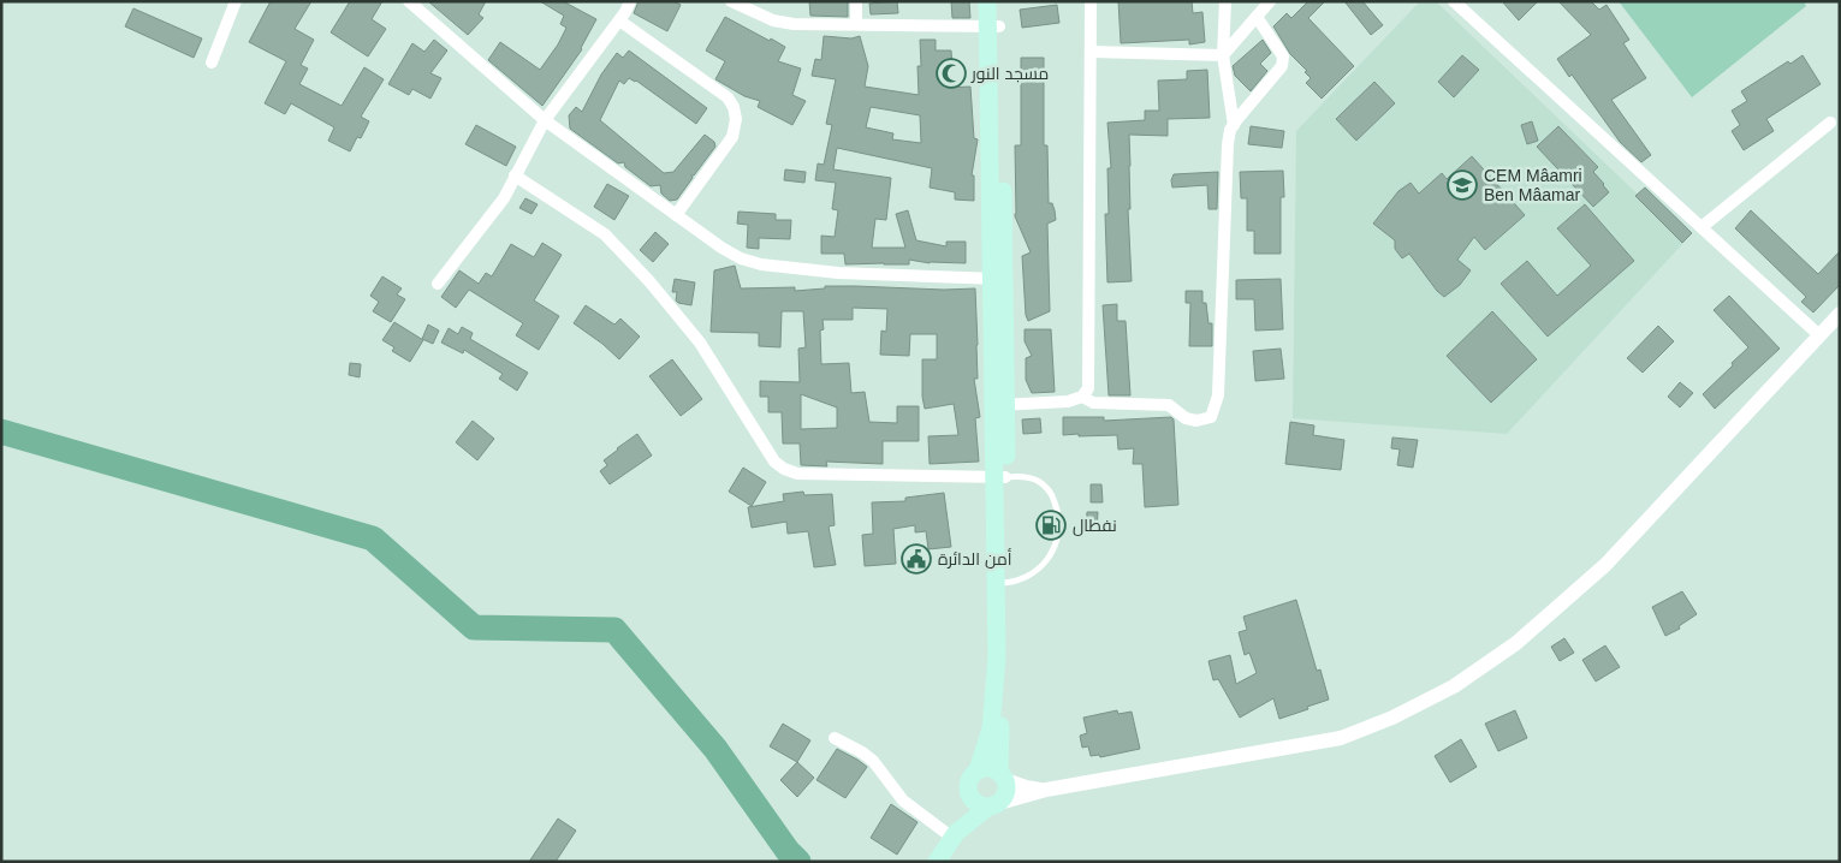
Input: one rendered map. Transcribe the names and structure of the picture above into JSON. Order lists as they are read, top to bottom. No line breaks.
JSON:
{"places":{"mosque":["مسجد النور"],"school or university":["CEM Mâamri Ben Mâamar"],"fuel station":["نفطال"],"public building":["أمن الدائرة"]}}
